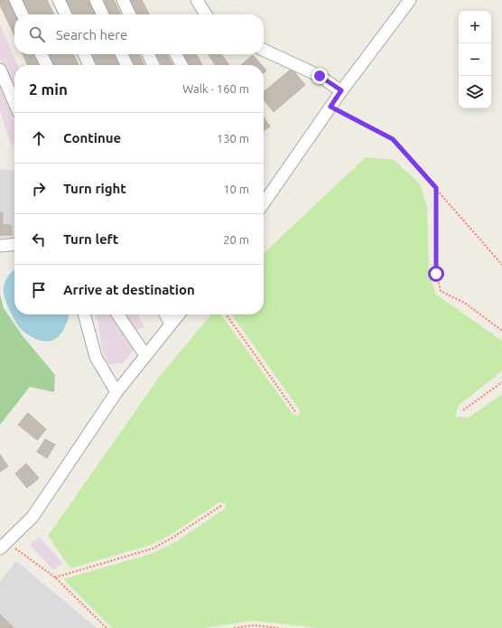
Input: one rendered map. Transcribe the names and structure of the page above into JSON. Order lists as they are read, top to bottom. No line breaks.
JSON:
{"page":{"map_buttons":["+","−"],"search":"Search here","heading":["2 min","Walk · 160 m"],"list":[["Continue","130 m"],["Turn right","10 m"],["Turn left","20 m"],"Arrive at destination"]}}
